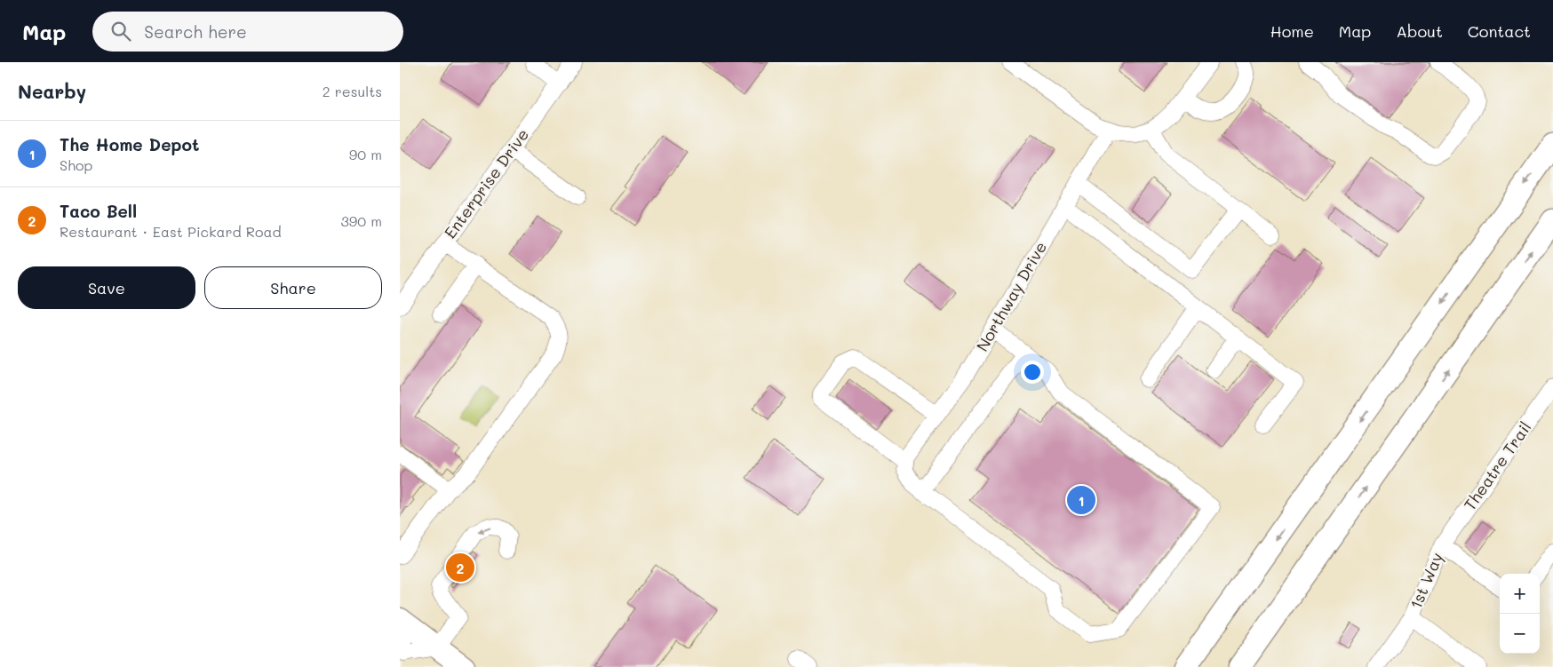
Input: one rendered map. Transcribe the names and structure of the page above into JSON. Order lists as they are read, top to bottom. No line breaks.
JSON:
{"streets":{"street":["Enterprise Drive","Northway Drive","Theatre Trail","1st Way"]},"crossings":[["Theatre Trail","1st Way"]],"page":{"header":"Map","search":"Search here","nav":["Home","Map","About","Contact"],"heading":["Nearby","2 results"],"list":[{"mark":"1","name":"The Home Depot","note":"Shop","value":"90 m"},{"mark":"2","name":"Taco Bell","note":"Restaurant · East Pickard Road","value":"390 m"}],"buttons":["Save","Share"],"pins":["1","2"],"map_buttons":["+","−"]}}
